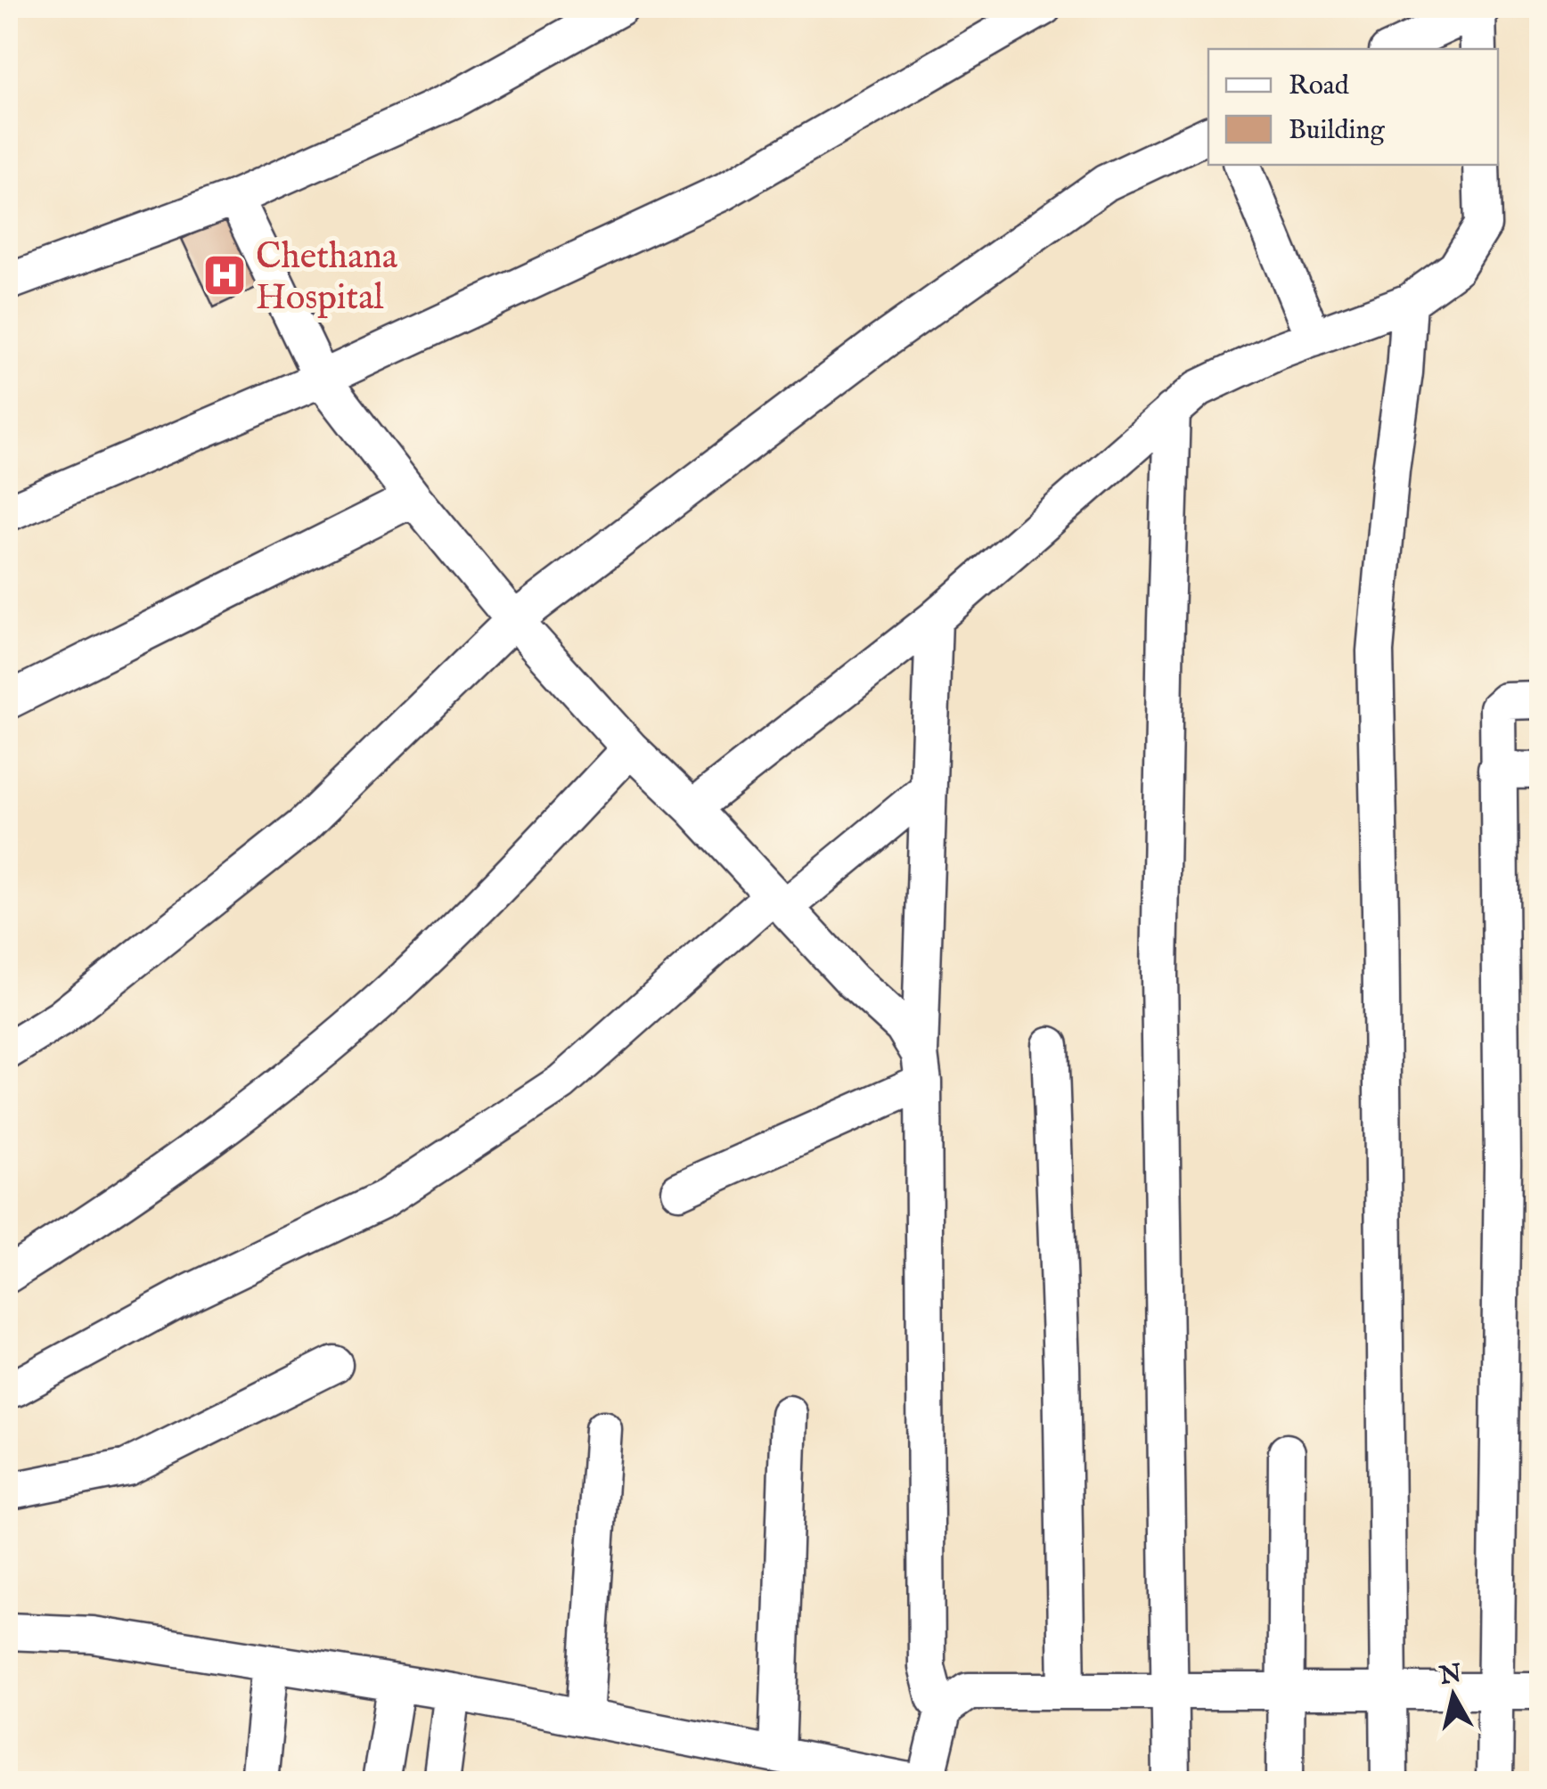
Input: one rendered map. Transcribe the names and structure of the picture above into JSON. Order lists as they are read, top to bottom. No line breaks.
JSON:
{"places":{"hospital":["Chethana Hospital"]},"legend":["Road","Building"],"north":"top"}
